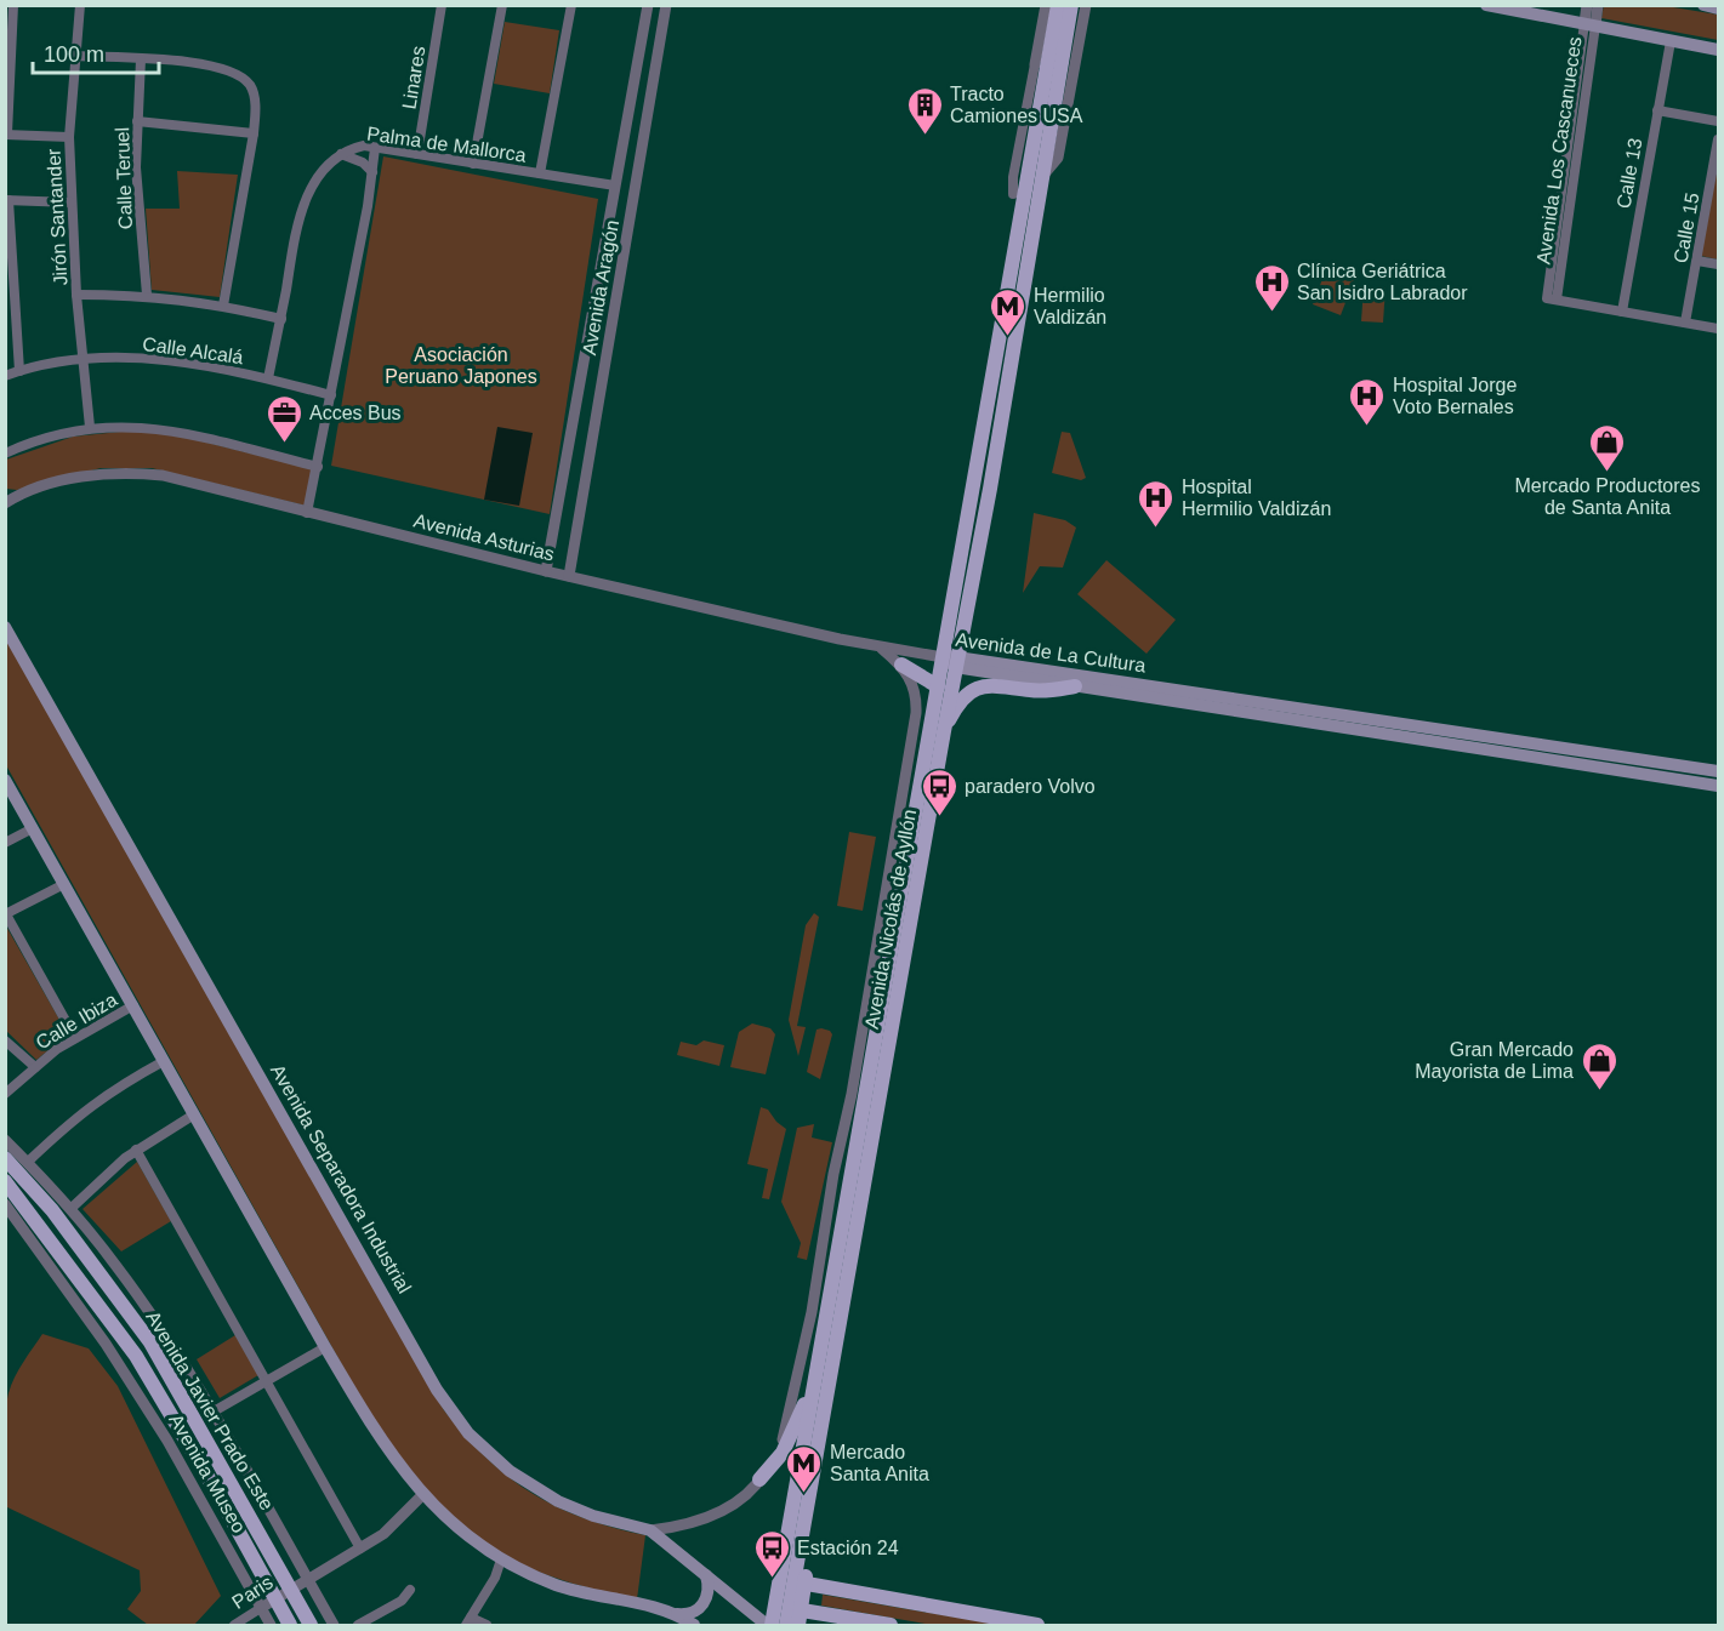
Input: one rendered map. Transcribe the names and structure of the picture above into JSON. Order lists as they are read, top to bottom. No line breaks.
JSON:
{"streets":{"main road":["Avenida de La Cultura","Avenida Nicolás de Ayllón","Avenida Separadora Industrial","Avenida Javier Prado Este"],"street":["Linares","Palma de Mallorca","Avenida Los Cascanueces","Calle 13","Calle Teruel","Jirón Santander","Calle 15","Avenida Aragón","Calle Alcalá","Avenida Asturias","Calle Ibiza","Avenida Museo","Paris"]},"crossings":[["Linares","Palma de Mallorca"],["Palma de Mallorca","Avenida Aragón"],["Palma de Mallorca","Calle Alcalá"],["Avenida Los Cascanueces","Calle 13"],["Jirón Santander","Calle Alcalá"],["Avenida Aragón","Avenida Asturias"],["Avenida Asturias","Avenida de La Cultura"],["Avenida Asturias","Avenida Nicolás de Ayllón"],["Avenida de La Cultura","Avenida Nicolás de Ayllón"],["Avenida Nicolás de Ayllón","Avenida Separadora Industrial"],["Avenida Javier Prado Este","Paris"],["Avenida Museo","Paris"]],"parks":["Asociación Peruano Japones"],"places":{"building":["Tracto Camiones USA"],"hospital":["Clínica Geriátrica San Isidro Labrador","Hospital Jorge Voto Bernales","Hospital Hermilio Valdizán"],"metro station":["Hermilio Valdizán","Mercado Santa Anita"],"office":["Acces Bus"],"shop":["Mercado Productores de Santa Anita","Gran Mercado Mayorista de Lima"],"bus stop":["paradero Volvo","Estación 24"]},"scale_bar":"100 m"}
